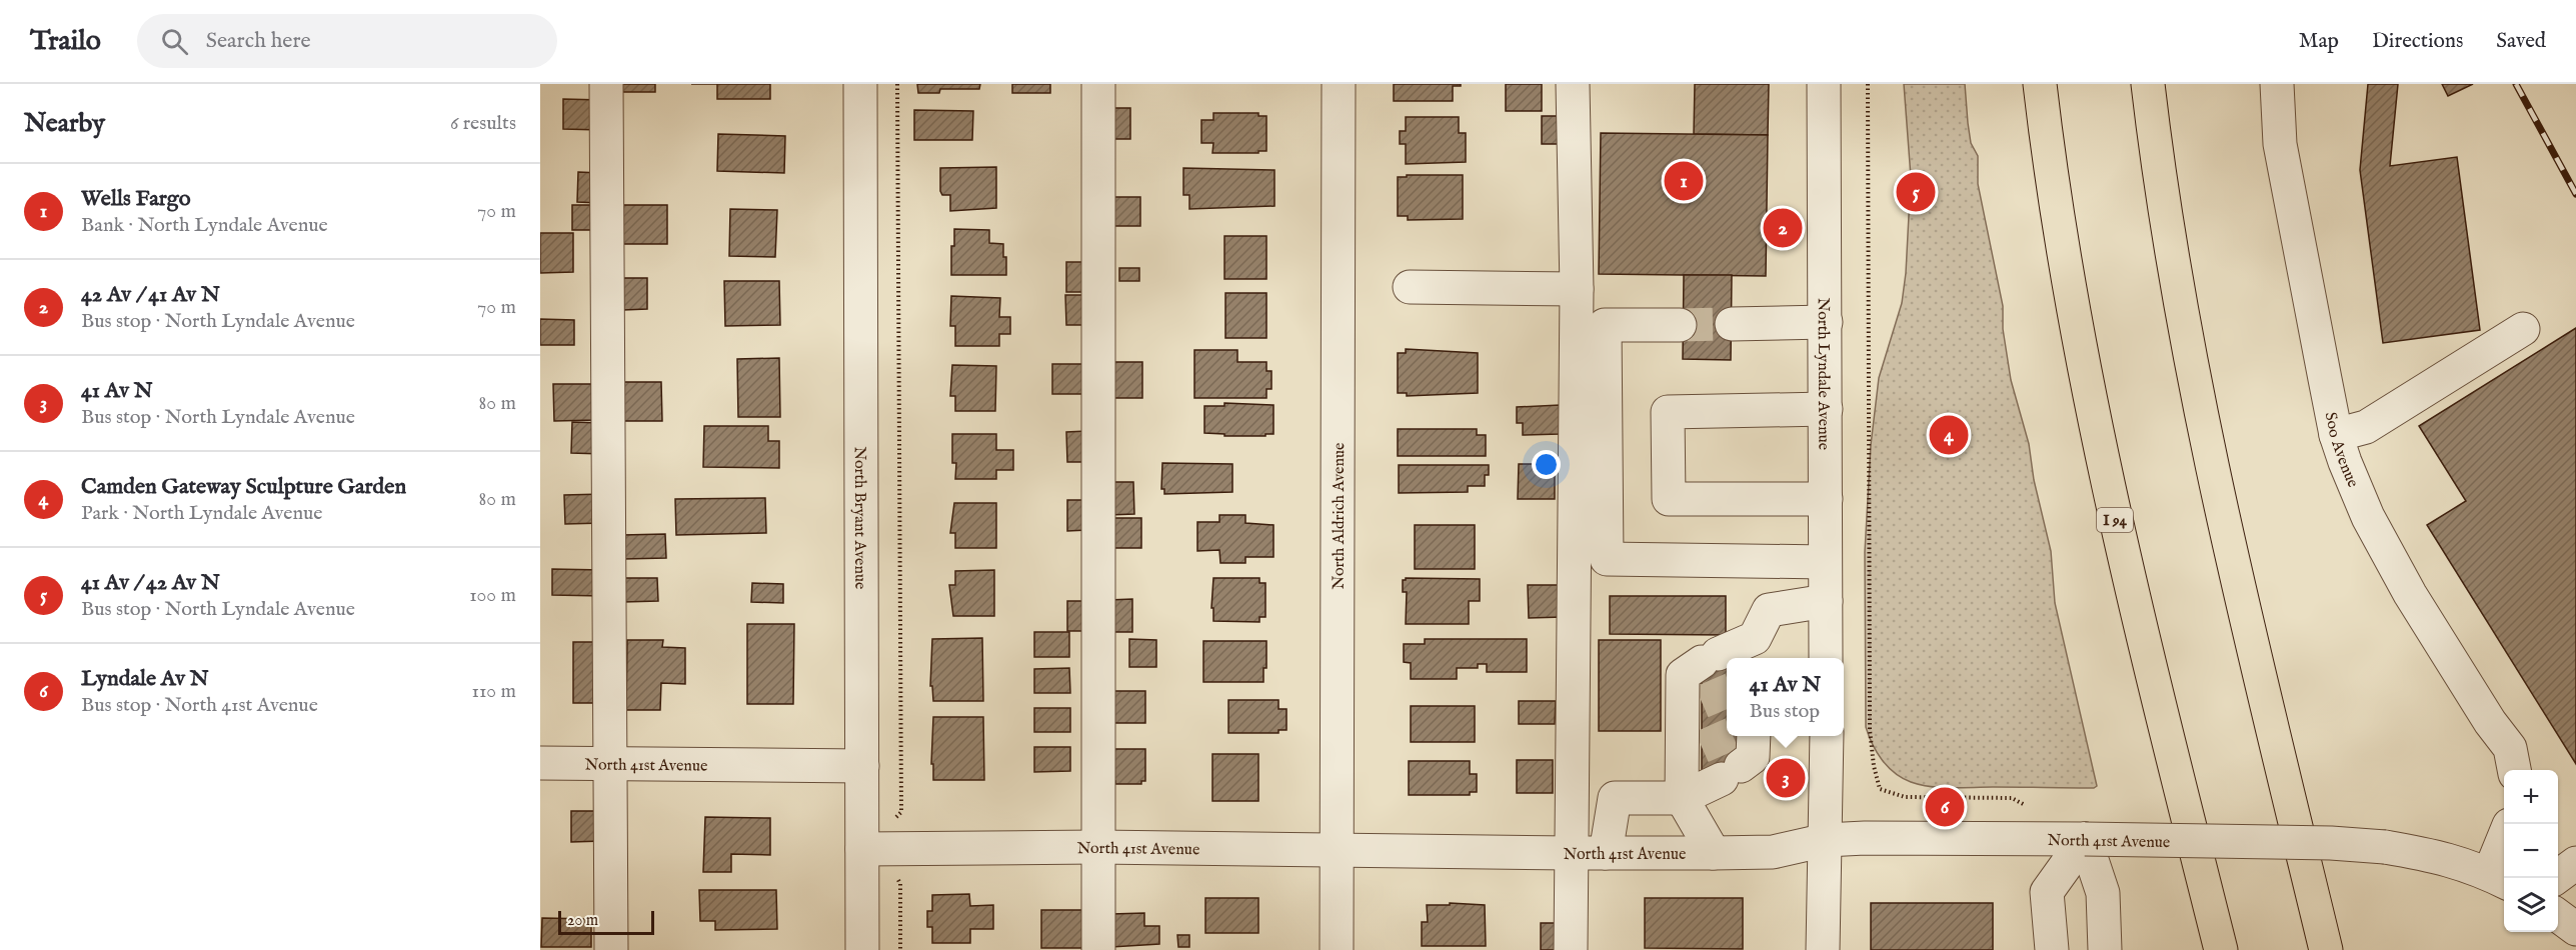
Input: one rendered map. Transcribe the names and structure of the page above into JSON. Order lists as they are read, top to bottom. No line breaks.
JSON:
{"streets":{"highway":["I 94"],"street":["North Lyndale Avenue","Soo Avenue","North Bryant Avenue","North Aldrich Avenue","North 41st Avenue"]},"crossings":[["North Bryant Avenue","North 41st Avenue"],["North Aldrich Avenue","North 41st Avenue"]],"scale_bar":"20 m","page":{"header":"Trailo","search":"Search here","nav":["Map","Directions","Saved"],"heading":["Nearby","6 results"],"pins":["1","5","2","4","3","6"],"list":[{"mark":"1","name":"Wells Fargo","note":"Bank · North Lyndale Avenue","value":"70 m"},{"mark":"2","name":"42 Av / 41 Av N","note":"Bus stop · North Lyndale Avenue","value":"70 m"},{"mark":"3","name":"41 Av N","note":"Bus stop · North Lyndale Avenue","value":"80 m"},{"mark":"4","name":"Camden Gateway Sculpture Garden","note":"Park · North Lyndale Avenue","value":"80 m"},{"mark":"5","name":"41 Av / 42 Av N","note":"Bus stop · North Lyndale Avenue","value":"100 m"},{"mark":"6","name":"Lyndale Av N","note":"Bus stop · North 41st Avenue","value":"110 m"}],"popup":["41 Av N","Bus stop"],"map_buttons":["+","−"],"scale":"20 m"}}
